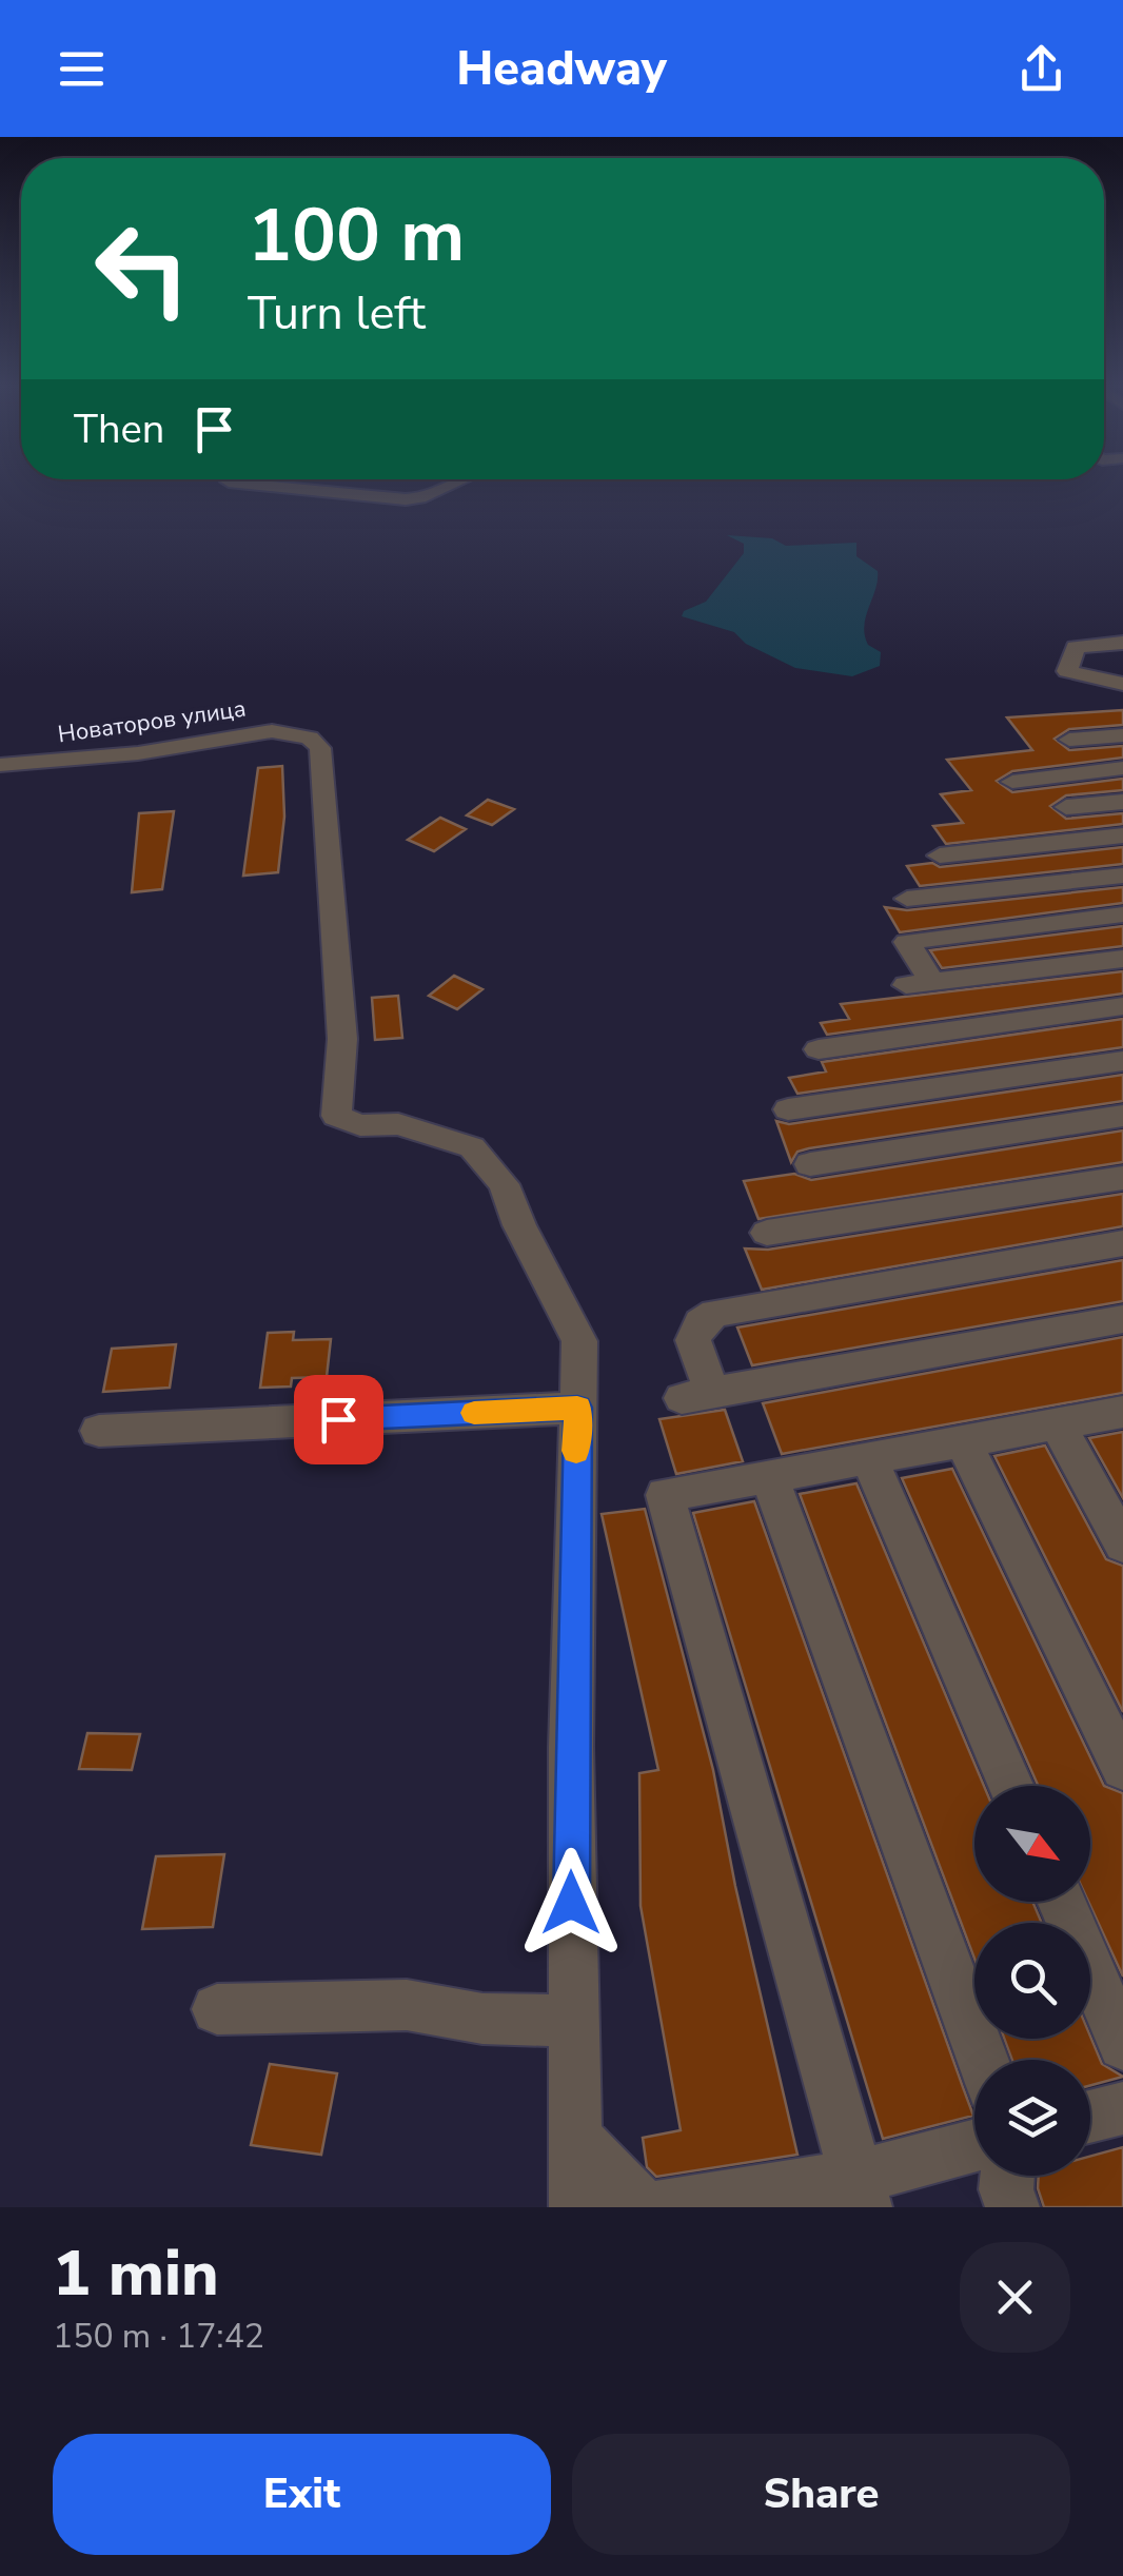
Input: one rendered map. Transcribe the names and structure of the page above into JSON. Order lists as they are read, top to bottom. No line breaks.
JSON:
{"streets":{"street":["Новаторов улица"]},"north":"bottom right","page":{"header":"Headway","turn":["100 m","Turn left"],"then":"Then","heading":["1 min","150 m · 17:42"],"buttons":["Exit","Share"]}}
